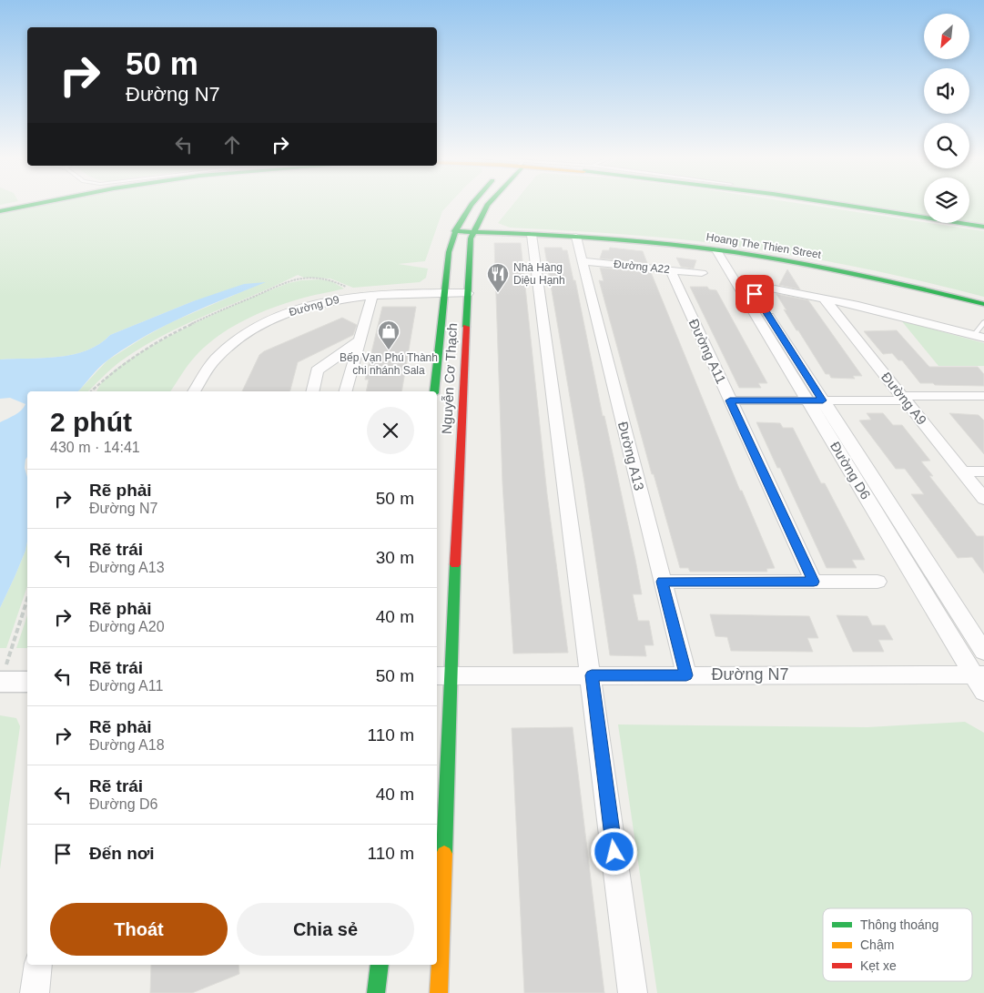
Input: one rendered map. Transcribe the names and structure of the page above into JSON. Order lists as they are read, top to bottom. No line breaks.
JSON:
{"streets":{"street":["Hoang The Thien Street","Đường A22","Đường D9","Đường A11","Nguyễn Cơ Thạch","Đường A9","Đường A13","Đường D6","Đường N7"]},"crossings":[["Hoang The Thien Street","Nguyễn Cơ Thạch"],["Hoang The Thien Street","Đường A13"],["Hoang The Thien Street","Đường D6"],["Đường A22","Đường A11"],["Đường A22","Đường A13"],["Đường D9","Nguyễn Cơ Thạch"],["Nguyễn Cơ Thạch","Đường N7"],["Đường A13","Đường N7"],["Đường D6","Đường N7"]],"places":{"restaurant":["Nhà Hàng Diệu Hạnh"],"shop":["Bếp Vạn Phú Thành chi nhánh Sala"]},"legend":["Thông thoáng","Chậm","Kẹt xe"],"north":"bottom left","page":{"turn":["50 m","Đường N7"],"heading":["2 phút","430 m · 14:41"],"list":[{"name":"Rẽ phải","note":"Đường N7","value":"50 m"},{"name":"Rẽ trái","note":"Đường A13","value":"30 m"},{"name":"Rẽ phải","note":"Đường A20","value":"40 m"},{"name":"Rẽ trái","note":"Đường A11","value":"50 m"},{"name":"Rẽ phải","note":"Đường A18","value":"110 m"},{"name":"Rẽ trái","note":"Đường D6","value":"40 m"},{"name":"Đến nơi","value":"110 m"}],"buttons":["Thoát","Chia sẻ"]}}
